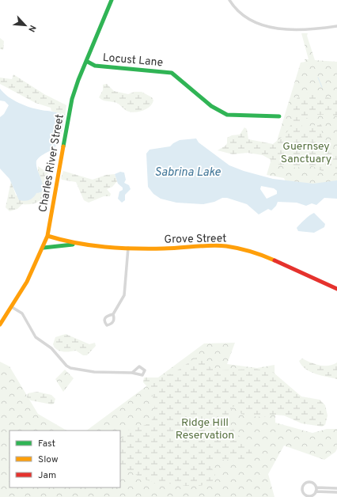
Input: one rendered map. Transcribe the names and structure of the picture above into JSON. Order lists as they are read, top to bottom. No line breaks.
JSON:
{"streets":{"street":["Locust Lane","Charles River Street","Grove Street"]},"crossings":[["Locust Lane","Charles River Street"],["Charles River Street","Grove Street"]],"water":["Sabrina Lake"],"parks":["Guernsey Sanctuary","Ridge Hill Reservation"],"legend":["Fast","Slow","Jam"],"north":"bottom right"}
